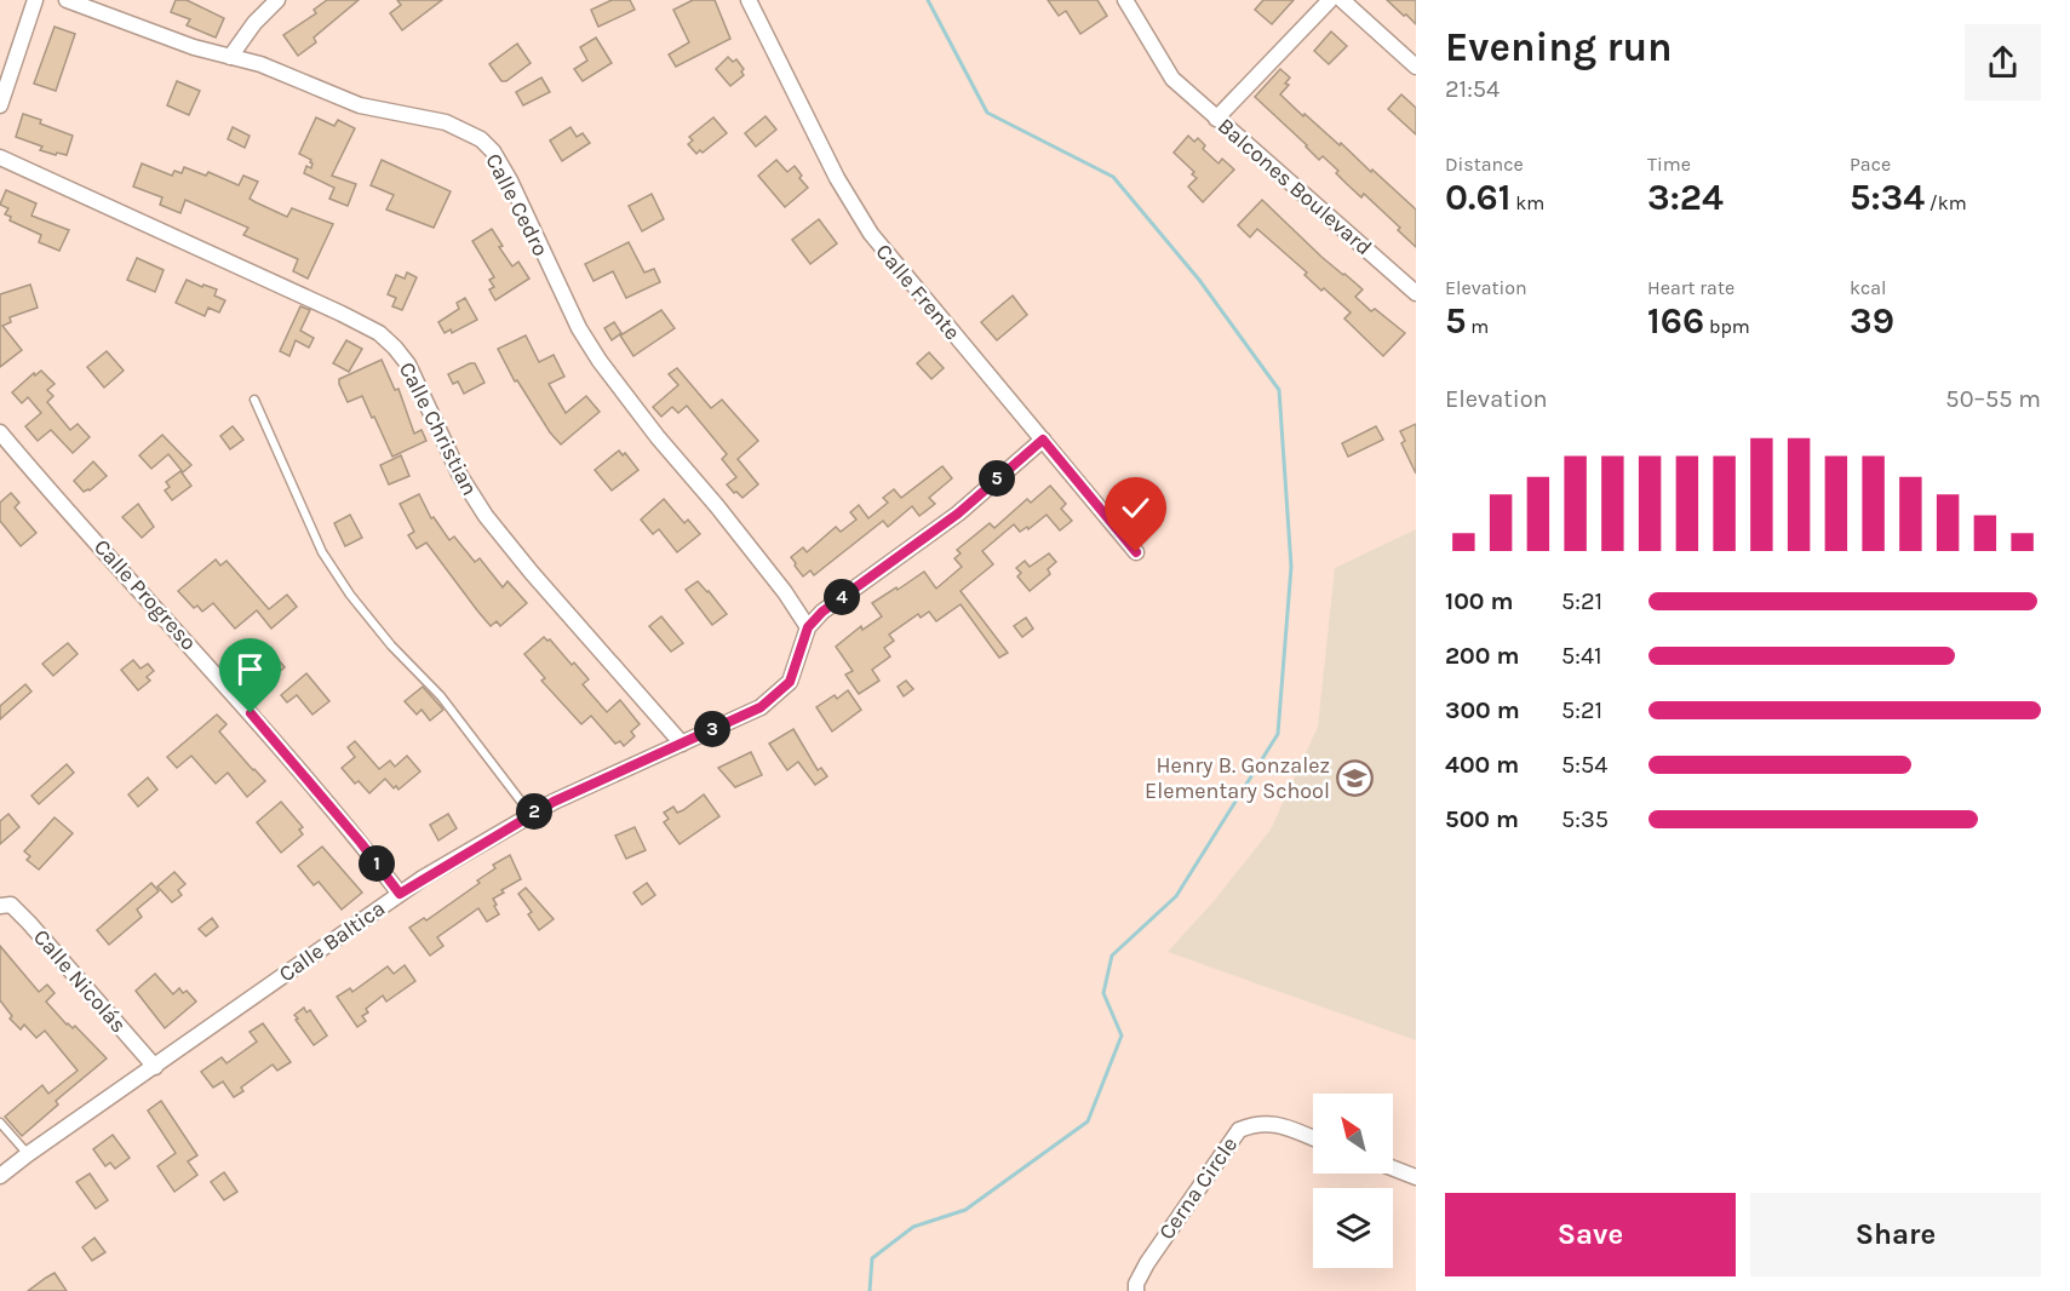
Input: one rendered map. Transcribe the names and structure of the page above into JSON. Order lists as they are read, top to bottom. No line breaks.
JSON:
{"streets":{"street":["Balcones Boulevard","Calle Cedro","Calle Frente","Calle Christian","Calle Progreso","Calle Baltica","Calle Nicolás","Cerna Circle"]},"crossings":[["Calle Cedro","Calle Baltica"],["Calle Frente","Calle Baltica"],["Calle Christian","Calle Baltica"],["Calle Progreso","Calle Baltica"],["Calle Baltica","Calle Nicolás"]],"places":{"school or university":["Henry B. Gonzalez Elementary School"]},"north":"top left","page":{"heading":["Evening run","21:54"],"stats":[["Distance","0.61 km"],["Time","3:24"],["Pace","5:34 /km"],["Elevation","5 m"],["Heart rate","166 bpm"],["kcal","39"]],"chart":["Elevation","50–55 m"],"pins":["5","4","3","2","1"],"list":[{"name":"100 m","note":"5:21"},{"name":"200 m","note":"5:41"},{"name":"300 m","note":"5:21"},{"name":"400 m","note":"5:54"},{"name":"500 m","note":"5:35"}],"buttons":["Save","Share"]}}
